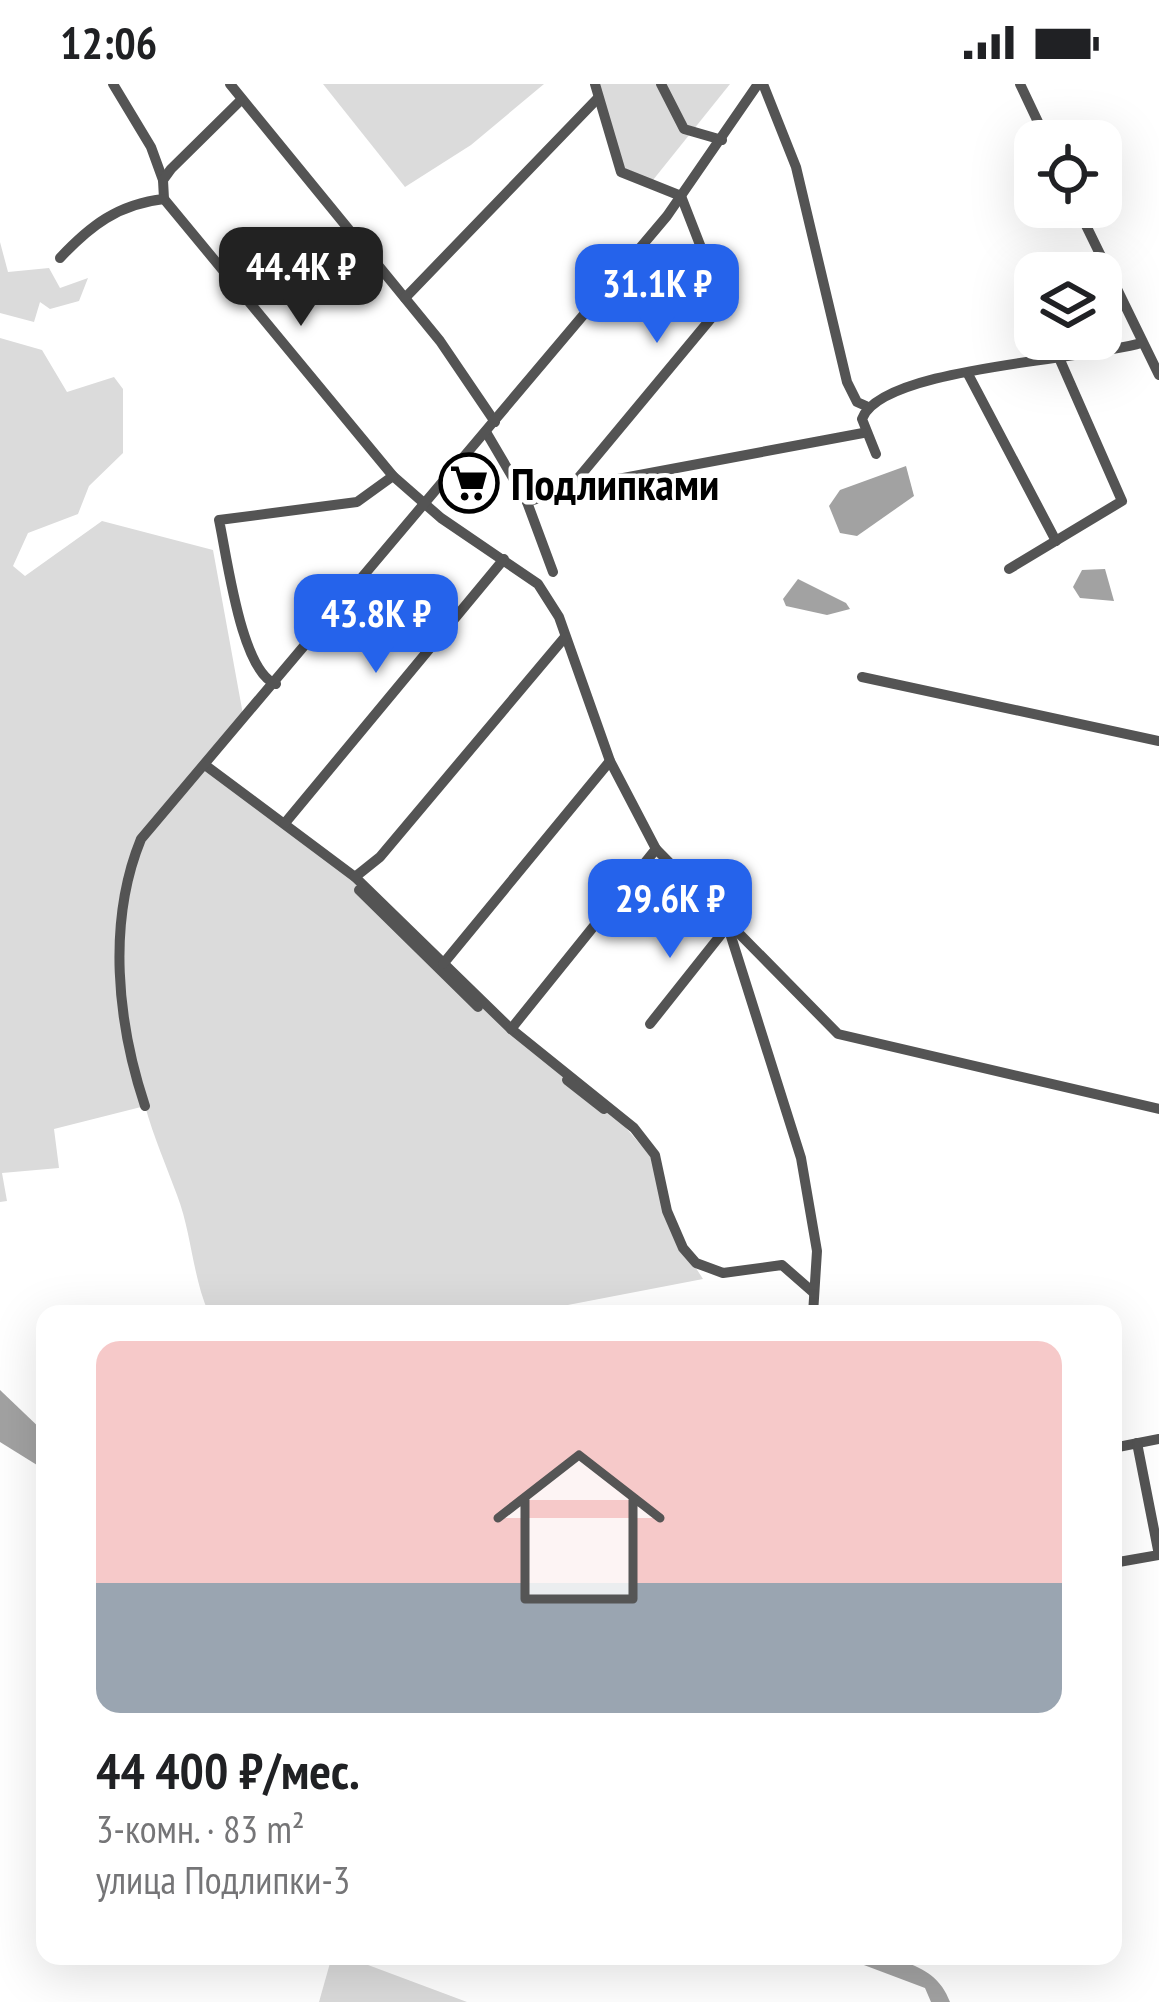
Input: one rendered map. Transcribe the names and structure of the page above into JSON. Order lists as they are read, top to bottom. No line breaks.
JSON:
{"places":{"supermarket":["Подлипками"]},"page":{"status":"12:06","price":["44.4K ₽","31.1K ₽","43.8K ₽","29.6K ₽"],"list":[{"name":"44 400 ₽/мес.","note":"3-комн. · 83 m² · улица Подлипки-3"}]}}
